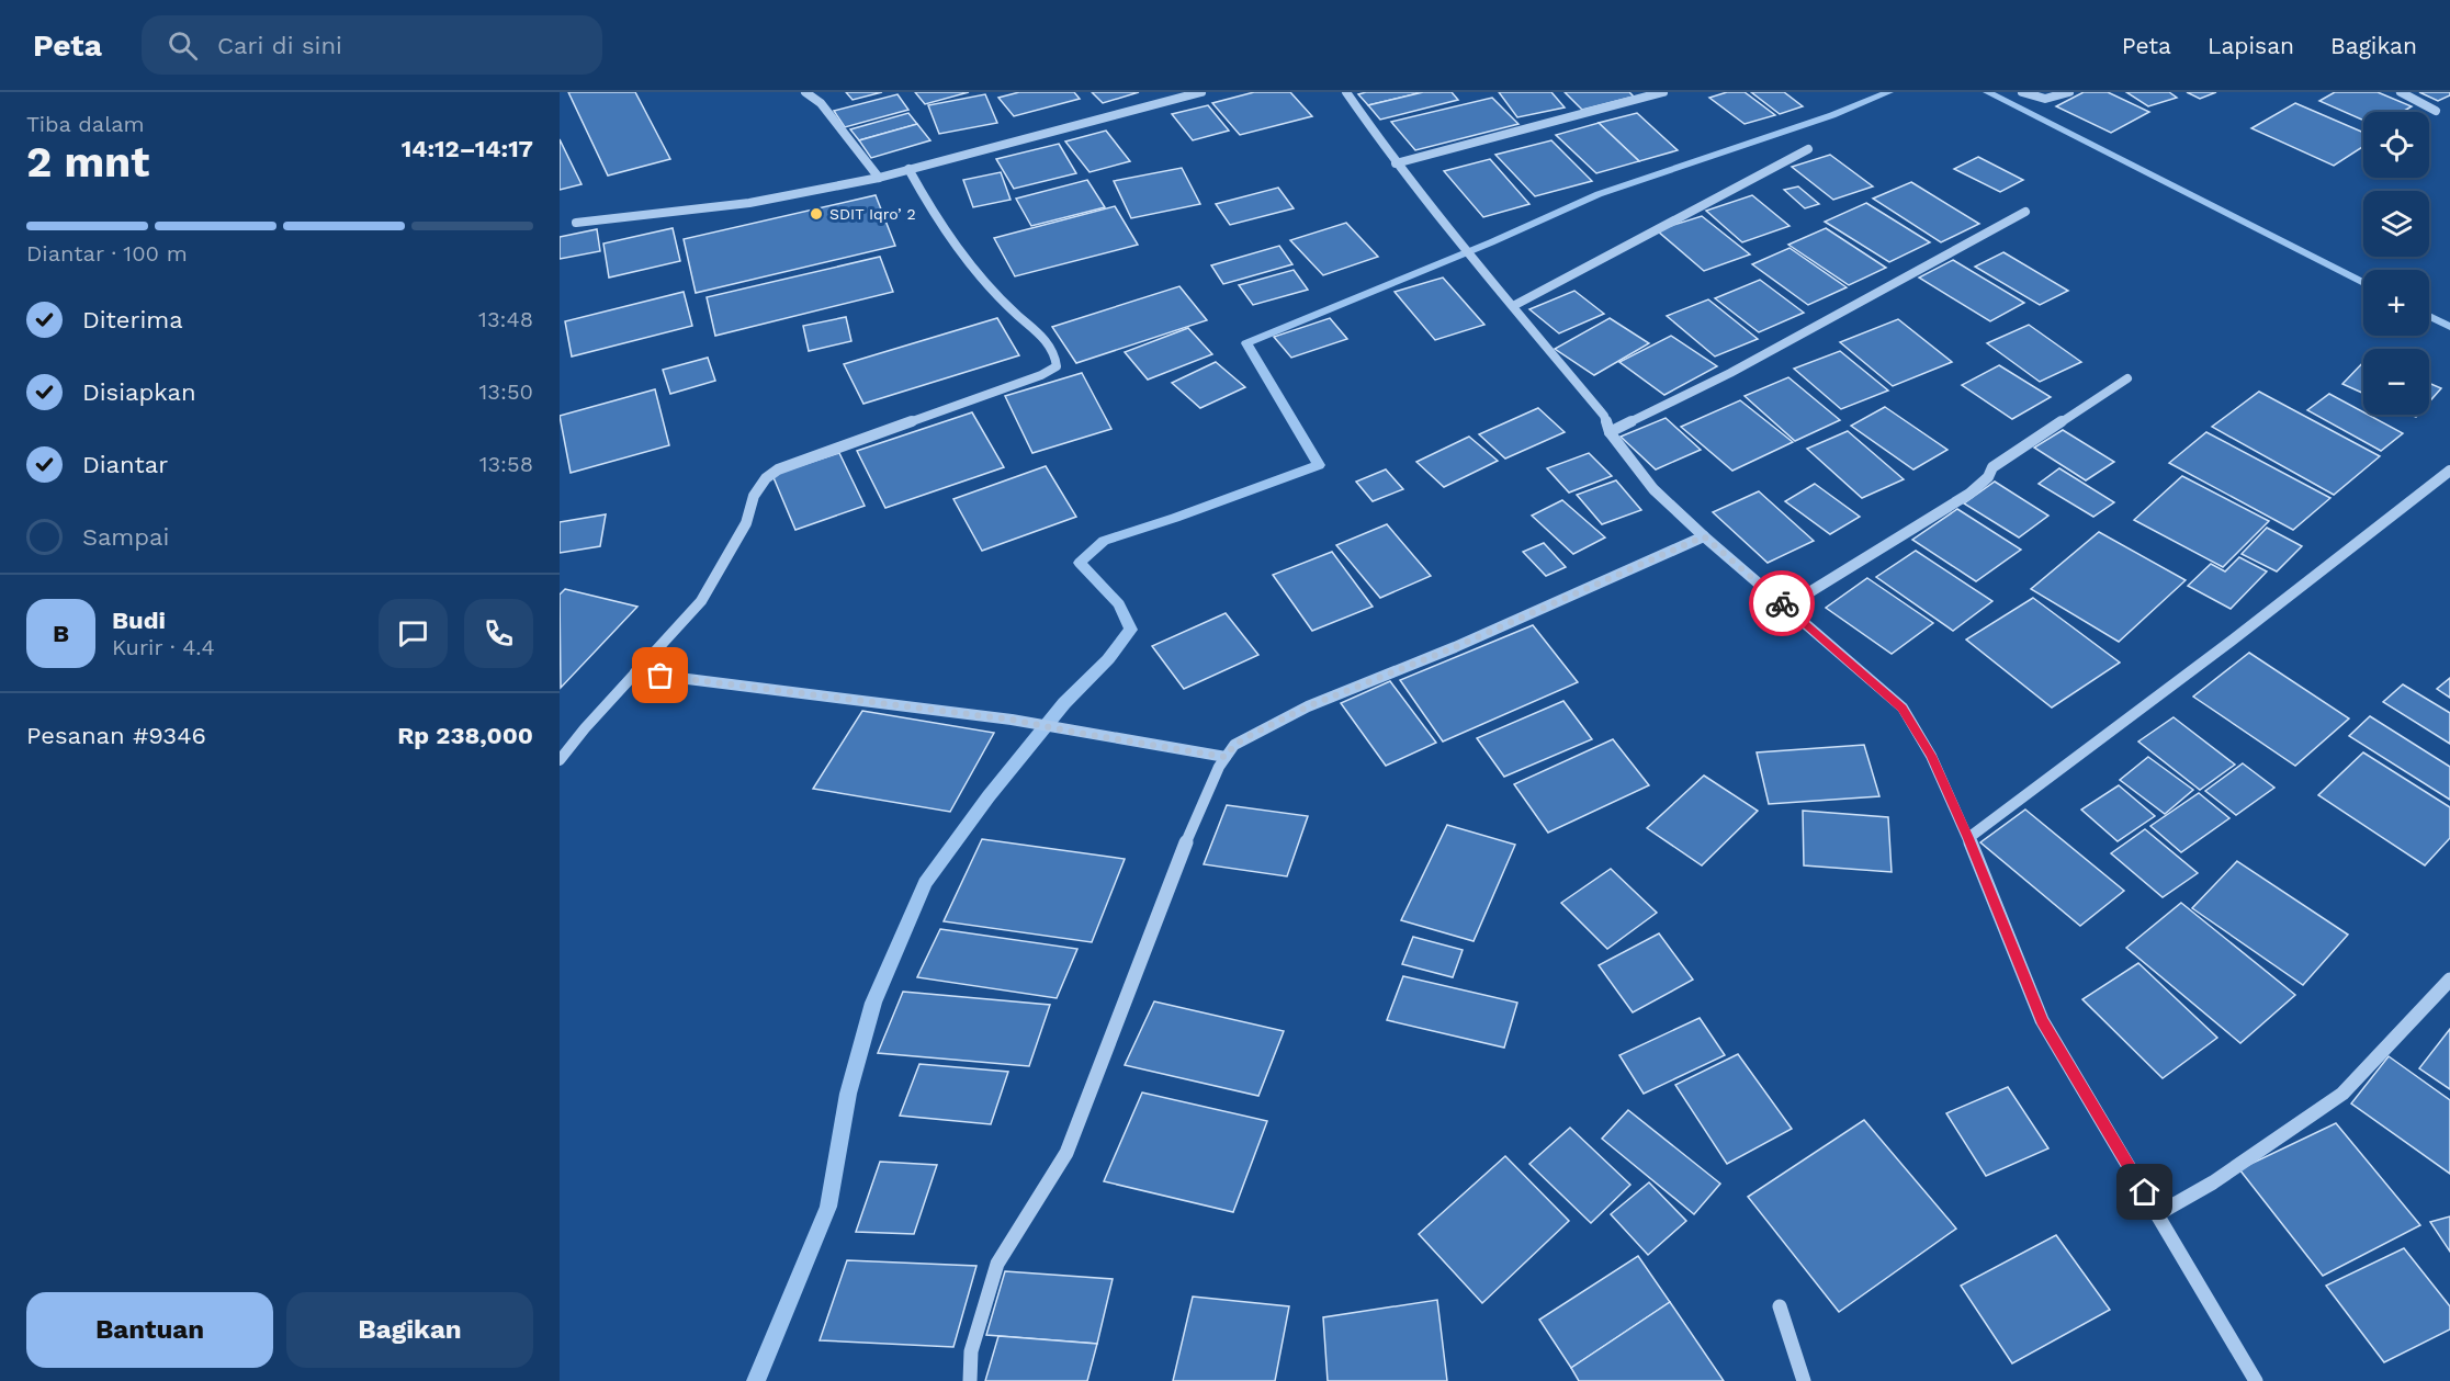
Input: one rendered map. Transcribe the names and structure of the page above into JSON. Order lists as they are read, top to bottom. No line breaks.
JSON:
{"places":["SDIT Iqro’ 2"],"page":{"header":"Peta","search":"Cari di sini","nav":["Peta","Lapisan","Bagikan"],"heading":["2 mnt","Tiba dalam","14:12–14:17"],"panel":["Budi","Kurir · 4.4","Pesanan #9346","Rp 238,000"],"map_buttons":["+","−"],"bar":"Diantar · 100 m","list":[["Diterima","13:48"],["Disiapkan","13:50"],["Diantar","13:58"],"Sampai"],"round":"B","buttons":["Bantuan","Bagikan"]}}
